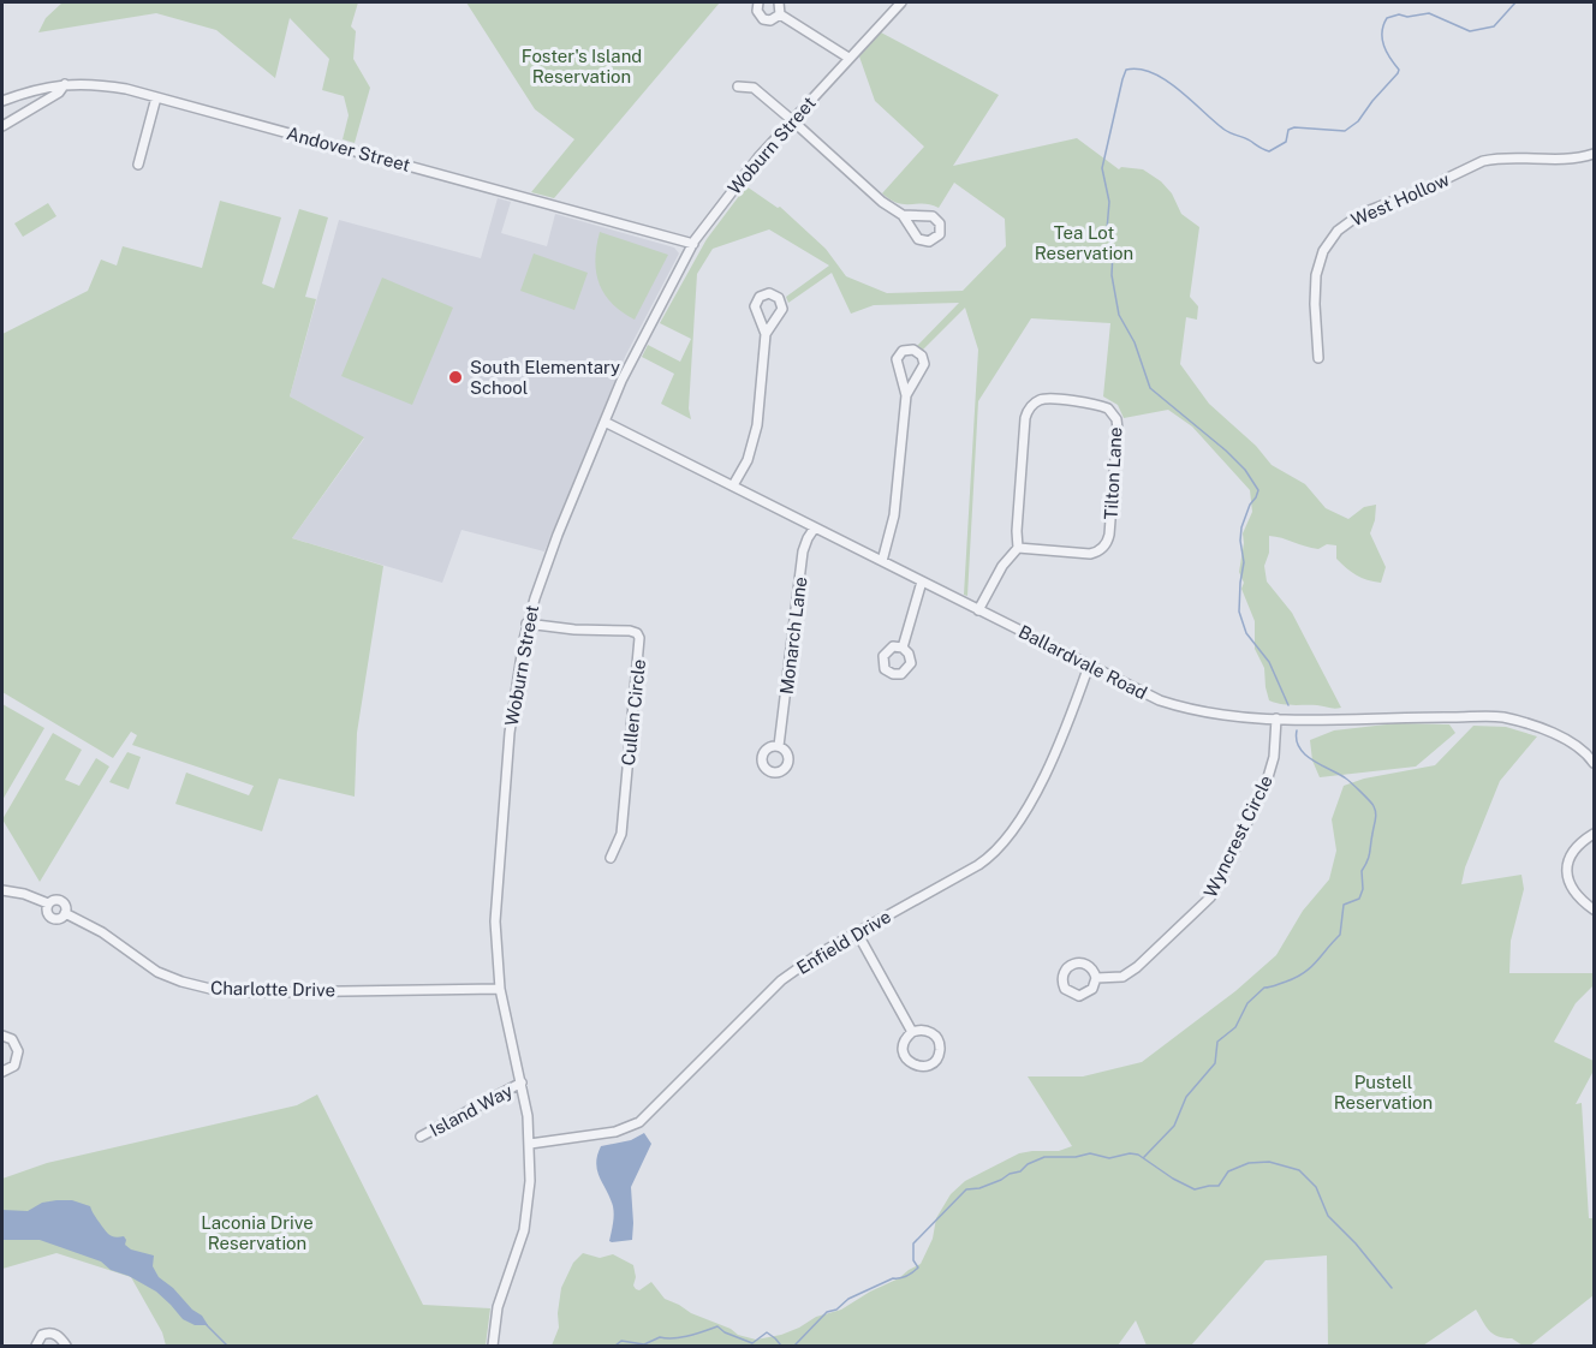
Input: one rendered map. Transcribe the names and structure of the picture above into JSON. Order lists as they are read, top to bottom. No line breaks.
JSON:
{"streets":{"street":["Woburn Street","Andover Street","West Hollow","Tilton Lane","Monarch Lane","Ballardvale Road","Cullen Circle","Wyncrest Circle","Enfield Drive","Charlotte Drive","Island Way"]},"crossings":[["Woburn Street","Andover Street"],["Woburn Street","Ballardvale Road"],["Woburn Street","Cullen Circle"],["Woburn Street","Enfield Drive"],["Woburn Street","Charlotte Drive"],["Woburn Street","Island Way"],["Monarch Lane","Ballardvale Road"],["Ballardvale Road","Wyncrest Circle"],["Ballardvale Road","Enfield Drive"]],"parks":["Foster's Island Reservation","Tea Lot Reservation","Pustell Reservation","Laconia Drive Reservation"],"places":["South Elementary School"]}
